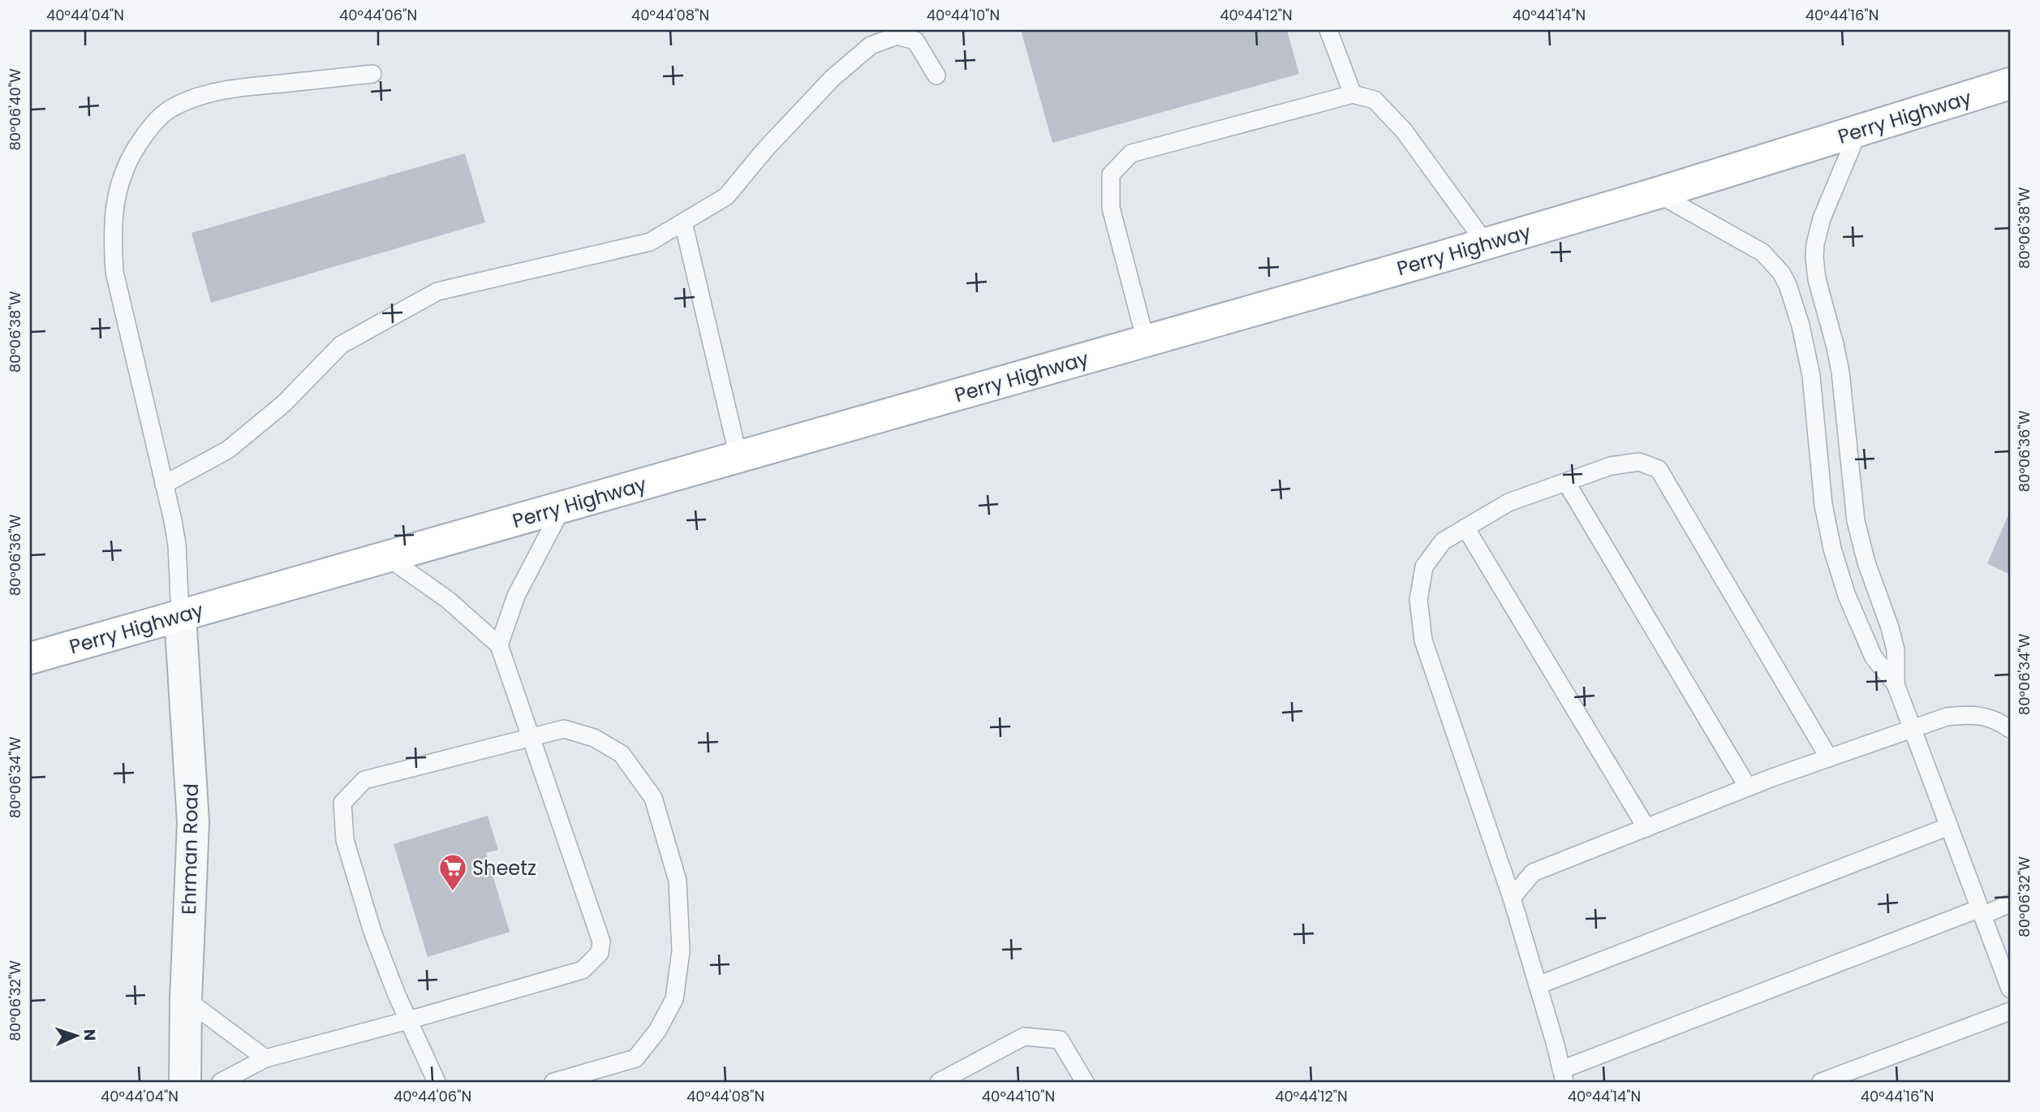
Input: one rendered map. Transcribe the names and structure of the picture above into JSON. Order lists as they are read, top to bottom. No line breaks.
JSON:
{"streets":{"main road":["Perry Highway"],"street":["Ehrman Road"]},"crossings":[["Perry Highway","Ehrman Road"]],"places":{"supermarket":["Sheetz"]},"north":"right","coordinates":["40°44'04\"N","40°44'06\"N","40°44'08\"N","40°44'10\"N","40°44'12\"N","40°44'14\"N","40°44'16\"N","80°06'40\"W","80°06'38\"W","80°06'36\"W","80°06'34\"W","80°06'32\"W"]}
